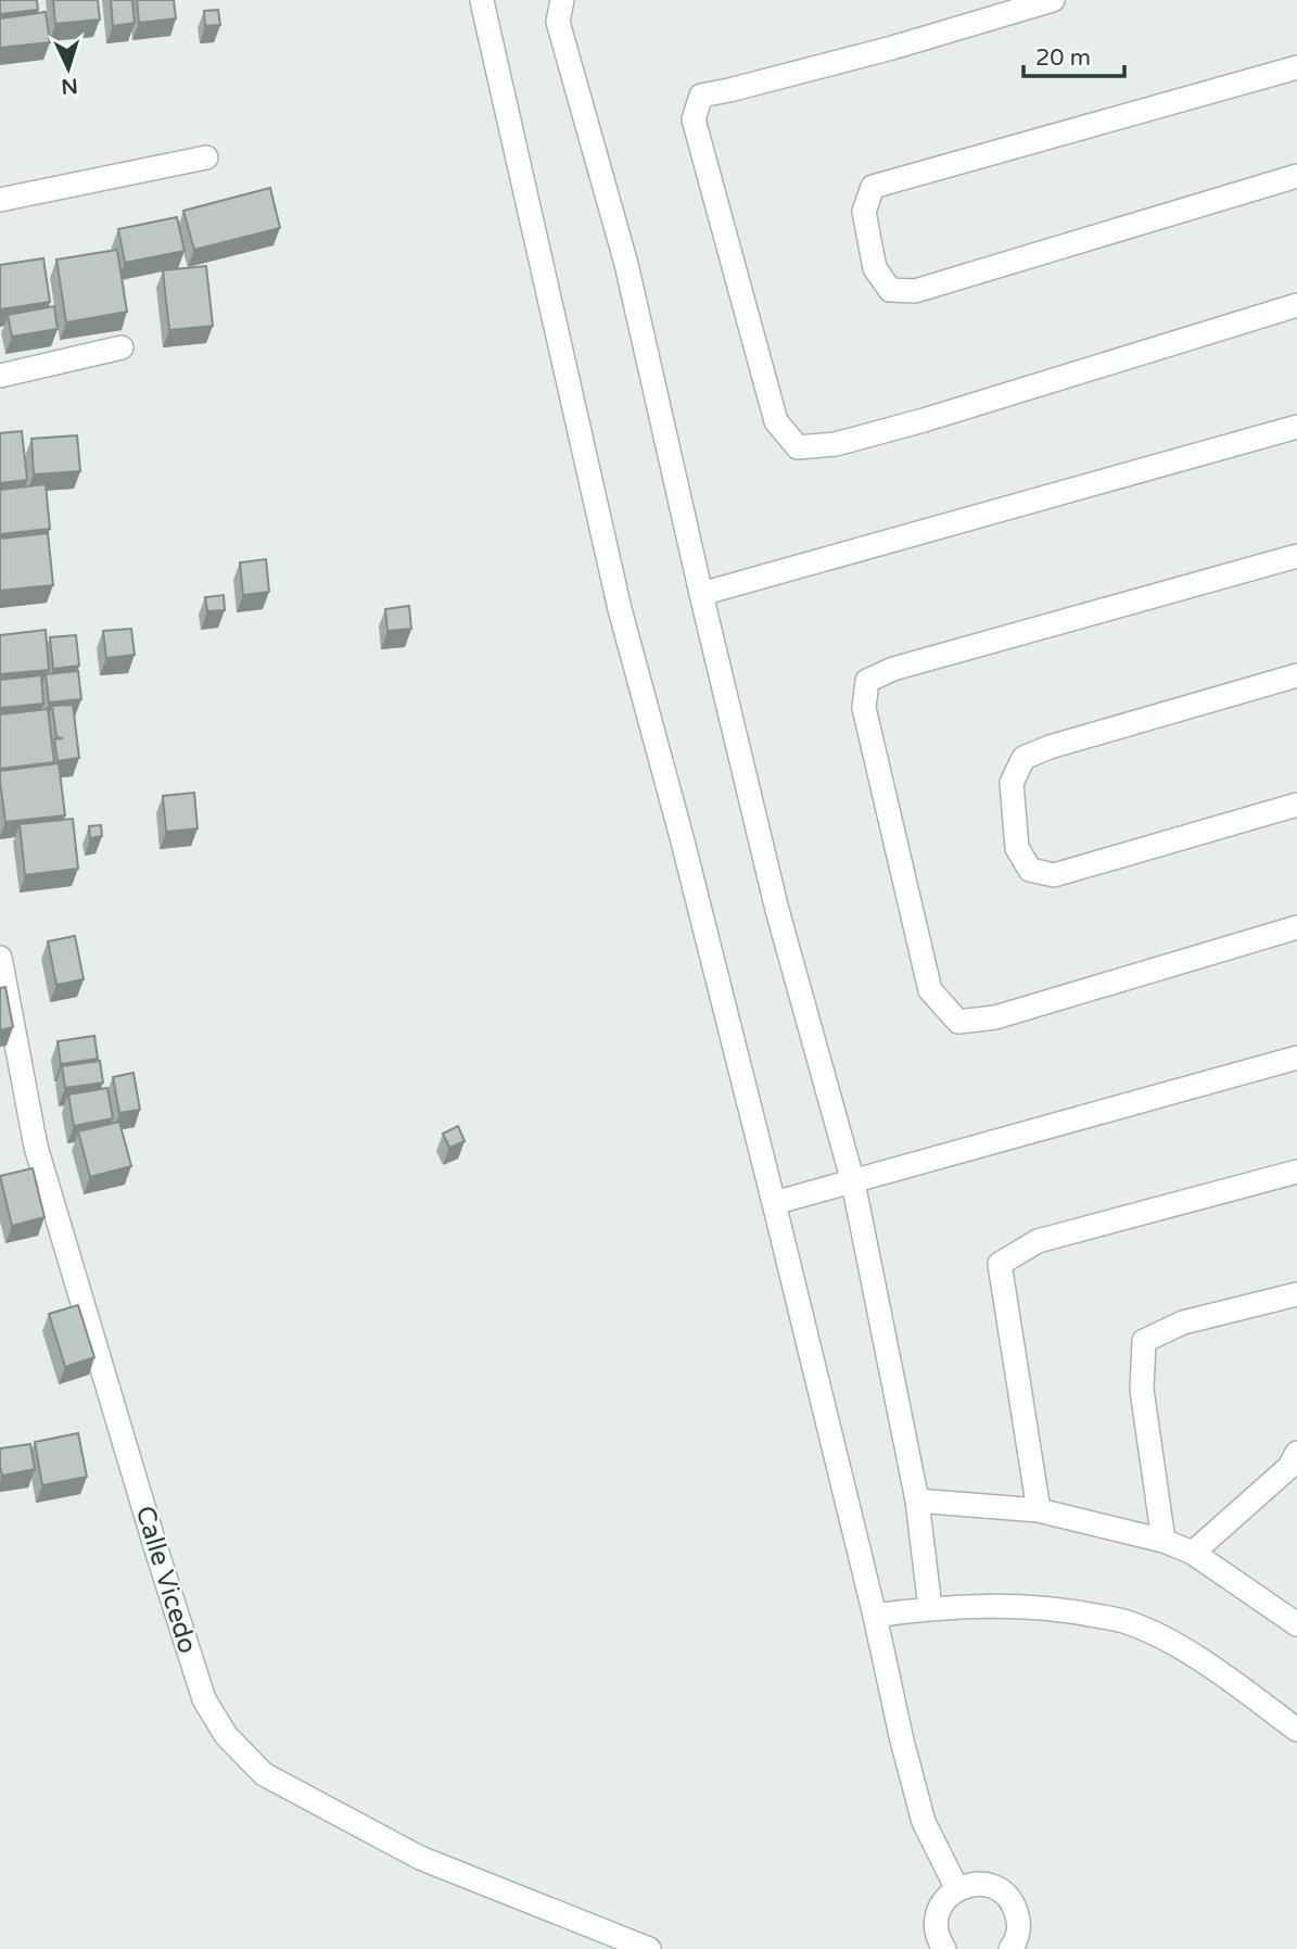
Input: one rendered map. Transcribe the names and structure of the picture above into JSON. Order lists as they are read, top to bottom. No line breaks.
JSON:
{"streets":{"street":["Calle Vicedo"]},"scale_bar":"20 m","north":"bottom"}
